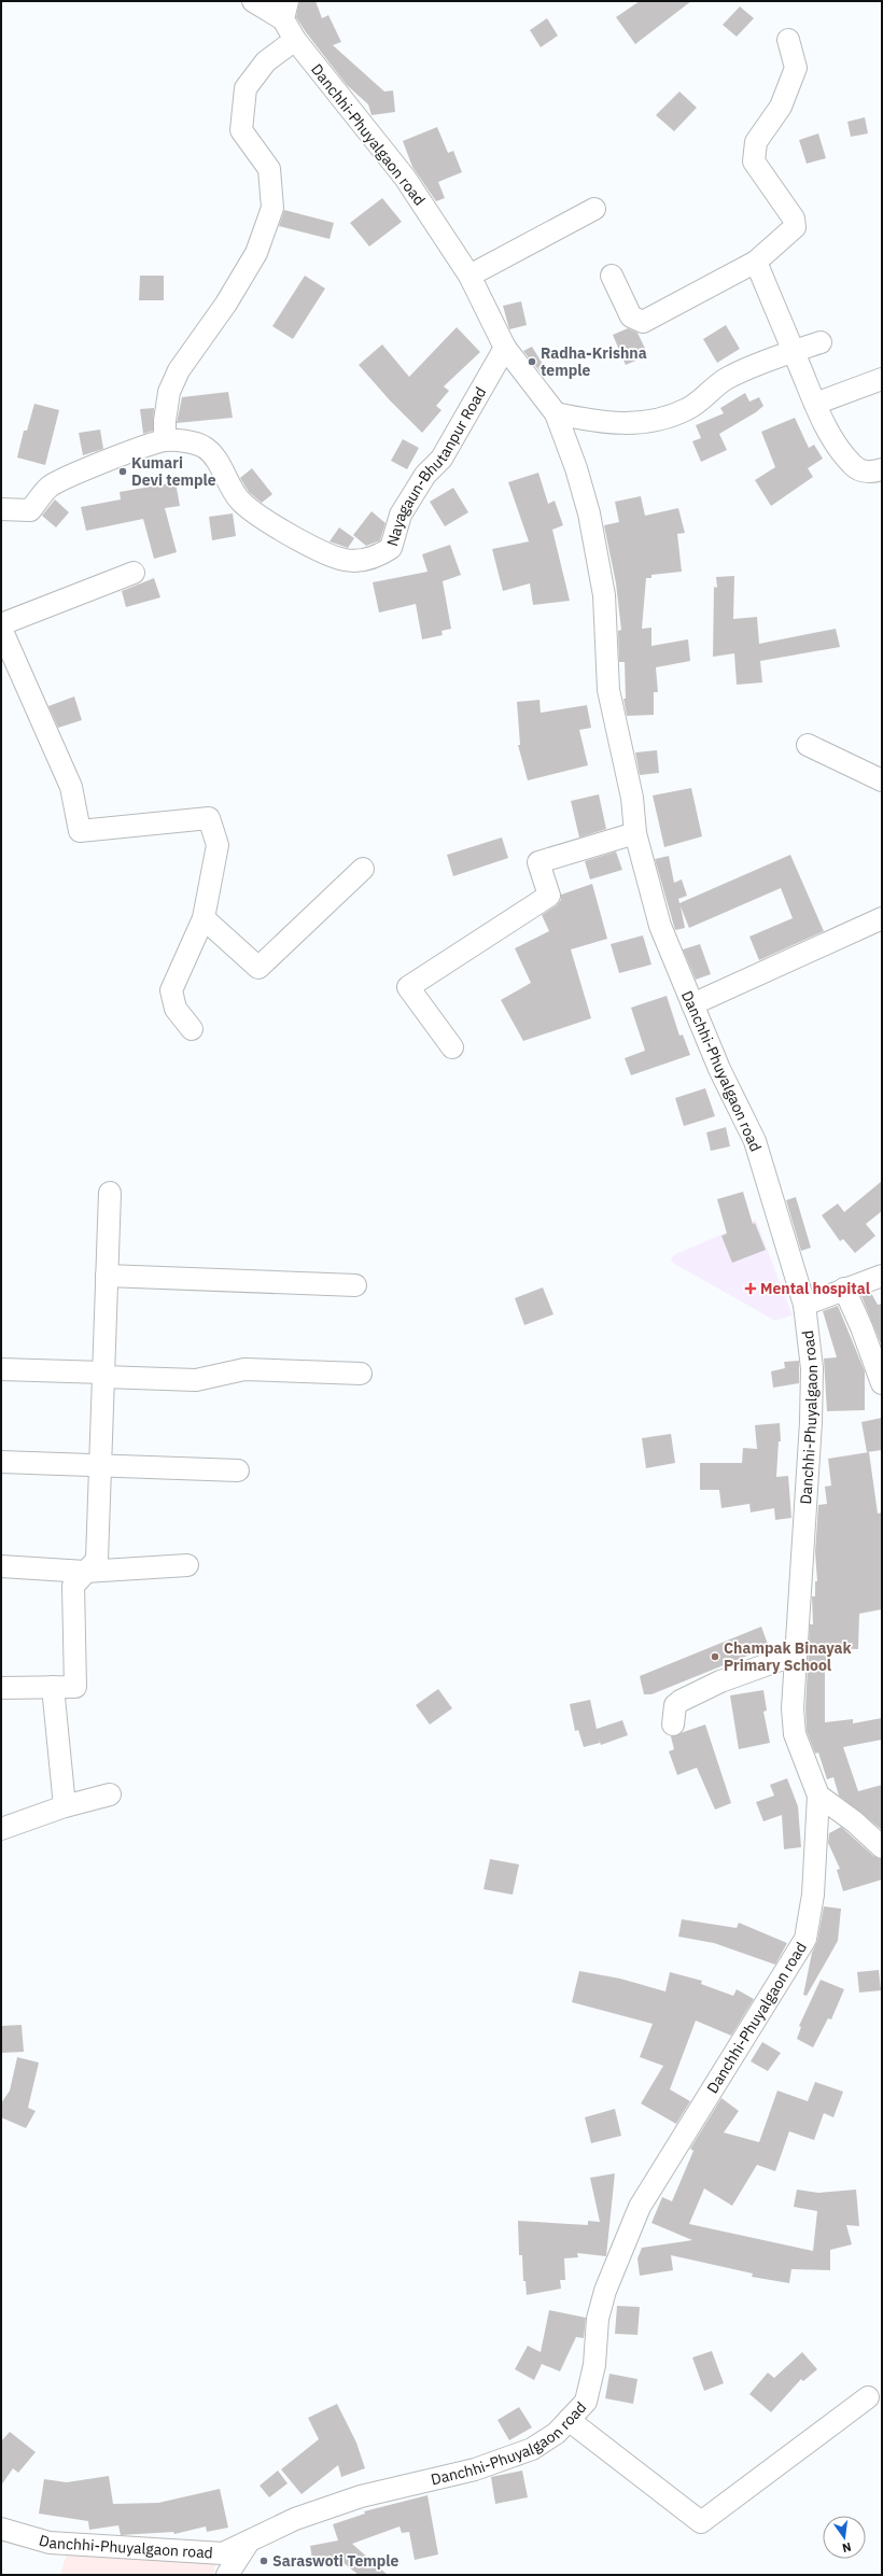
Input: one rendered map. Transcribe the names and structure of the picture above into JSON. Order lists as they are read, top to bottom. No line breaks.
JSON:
{"streets":{"street":["Danchhi-Phuyalgaon road","Nayagaun-Bhutanpur Road"]},"crossings":[["Danchhi-Phuyalgaon road","Nayagaun-Bhutanpur Road"]],"places":{"other":["Radha-Krishna temple","Kumari Devi temple","Champak Binayak Primary School","Saraswoti Temple"],"health":["Mental hospital"]},"north":"bottom"}
